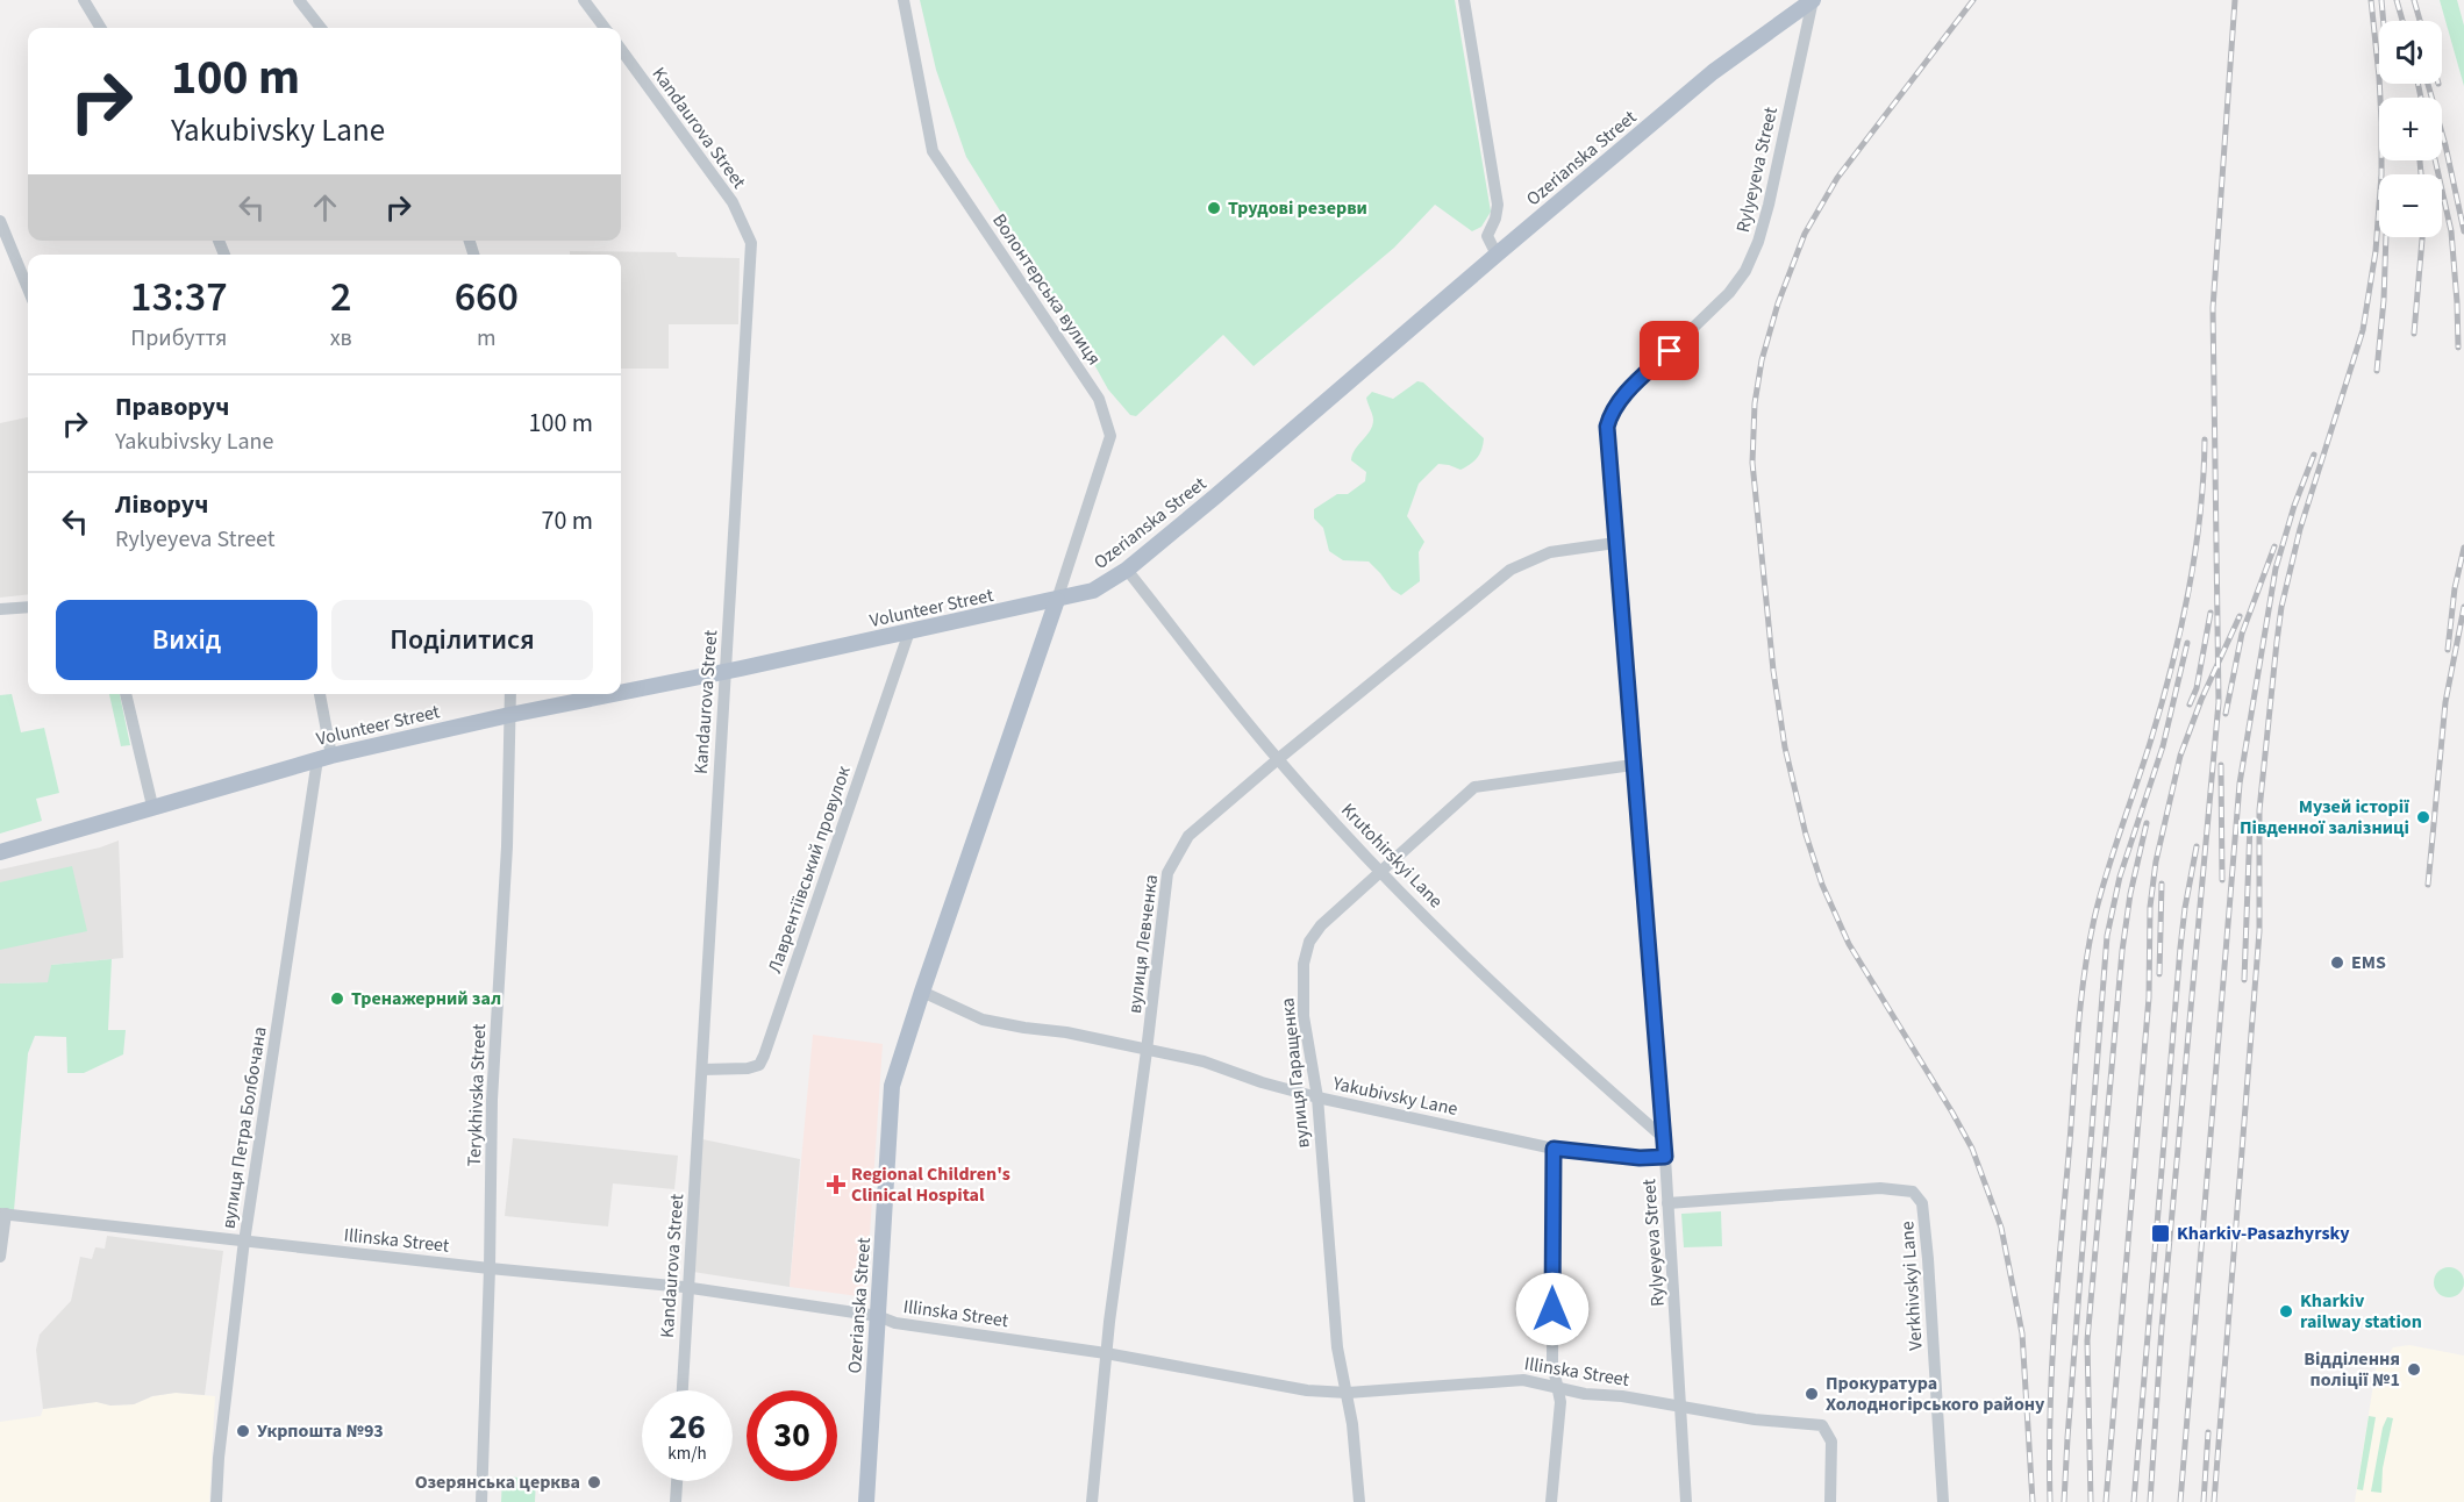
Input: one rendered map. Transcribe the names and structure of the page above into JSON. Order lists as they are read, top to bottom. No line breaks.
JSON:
{"streets":{"main road":["Ozerianska Street","Volunteer Street"],"street":["Kandaurova Street","Rylyeyeva Street","Волонтерська вулиця","Krutohirskyi Lane","Лаврентіївський провулок","вулиця Левченка","вулиця Гаращенка","Terykhivska Street","Yakubivsky Lane","вулиця Петра Болбочана","Illinska Street","Verkhivskyi Lane"]},"crossings":[["Kandaurova Street","Volunteer Street"],["Kandaurova Street","Лаврентіївський провулок"],["Kandaurova Street","Illinska Street"],["Ozerianska Street","Rylyeyeva Street"],["Ozerianska Street","Волонтерська вулиця"],["Ozerianska Street","Volunteer Street"],["Ozerianska Street","Krutohirskyi Lane"],["Ozerianska Street","Yakubivsky Lane"],["Ozerianska Street","Illinska Street"],["Rylyeyeva Street","Krutohirskyi Lane"],["Rylyeyeva Street","вулиця Левченка"],["Rylyeyeva Street","вулиця Гаращенка"],["Rylyeyeva Street","Yakubivsky Lane"],["Rylyeyeva Street","Illinska Street"],["Rylyeyeva Street","Verkhivskyi Lane"],["Волонтерська вулиця","Volunteer Street"],["Volunteer Street","Лаврентіївський провулок"],["Volunteer Street","Terykhivska Street"],["Volunteer Street","вулиця Петра Болбочана"],["Krutohirskyi Lane","вулиця Левченка"],["Krutohirskyi Lane","вулиця Гаращенка"],["вулиця Левченка","Yakubivsky Lane"],["вулиця Левченка","Illinska Street"],["вулиця Гаращенка","Yakubivsky Lane"],["вулиця Гаращенка","Illinska Street"],["Terykhivska Street","Illinska Street"],["вулиця Петра Болбочана","Illinska Street"]],"places":{"other":["Трудові резерви","Музей історії Південної залізниці","EMS","Тренажерний зал","Kharkiv railway station","Відділення поліції №1","Прокуратура Холодногірського району","Укрпошта №93","Озерянська церква"],"health":["Regional Children's Clinical Hospital"],"transit":["Kharkіv-Pasazhyrsky"]},"page":{"map_buttons":["+","−"],"turn":["100 m","Yakubivsky Lane"],"eta":["13:37","Прибуття","2","хв","660","m"],"list":[{"name":"Праворуч","note":"Yakubivsky Lane","value":"100 m"},{"name":"Ліворуч","note":"Rylyeyeva Street","value":"70 m"}],"buttons":["Вихід","Поділитися"],"speed":"26 km/h","limit":"30"}}
